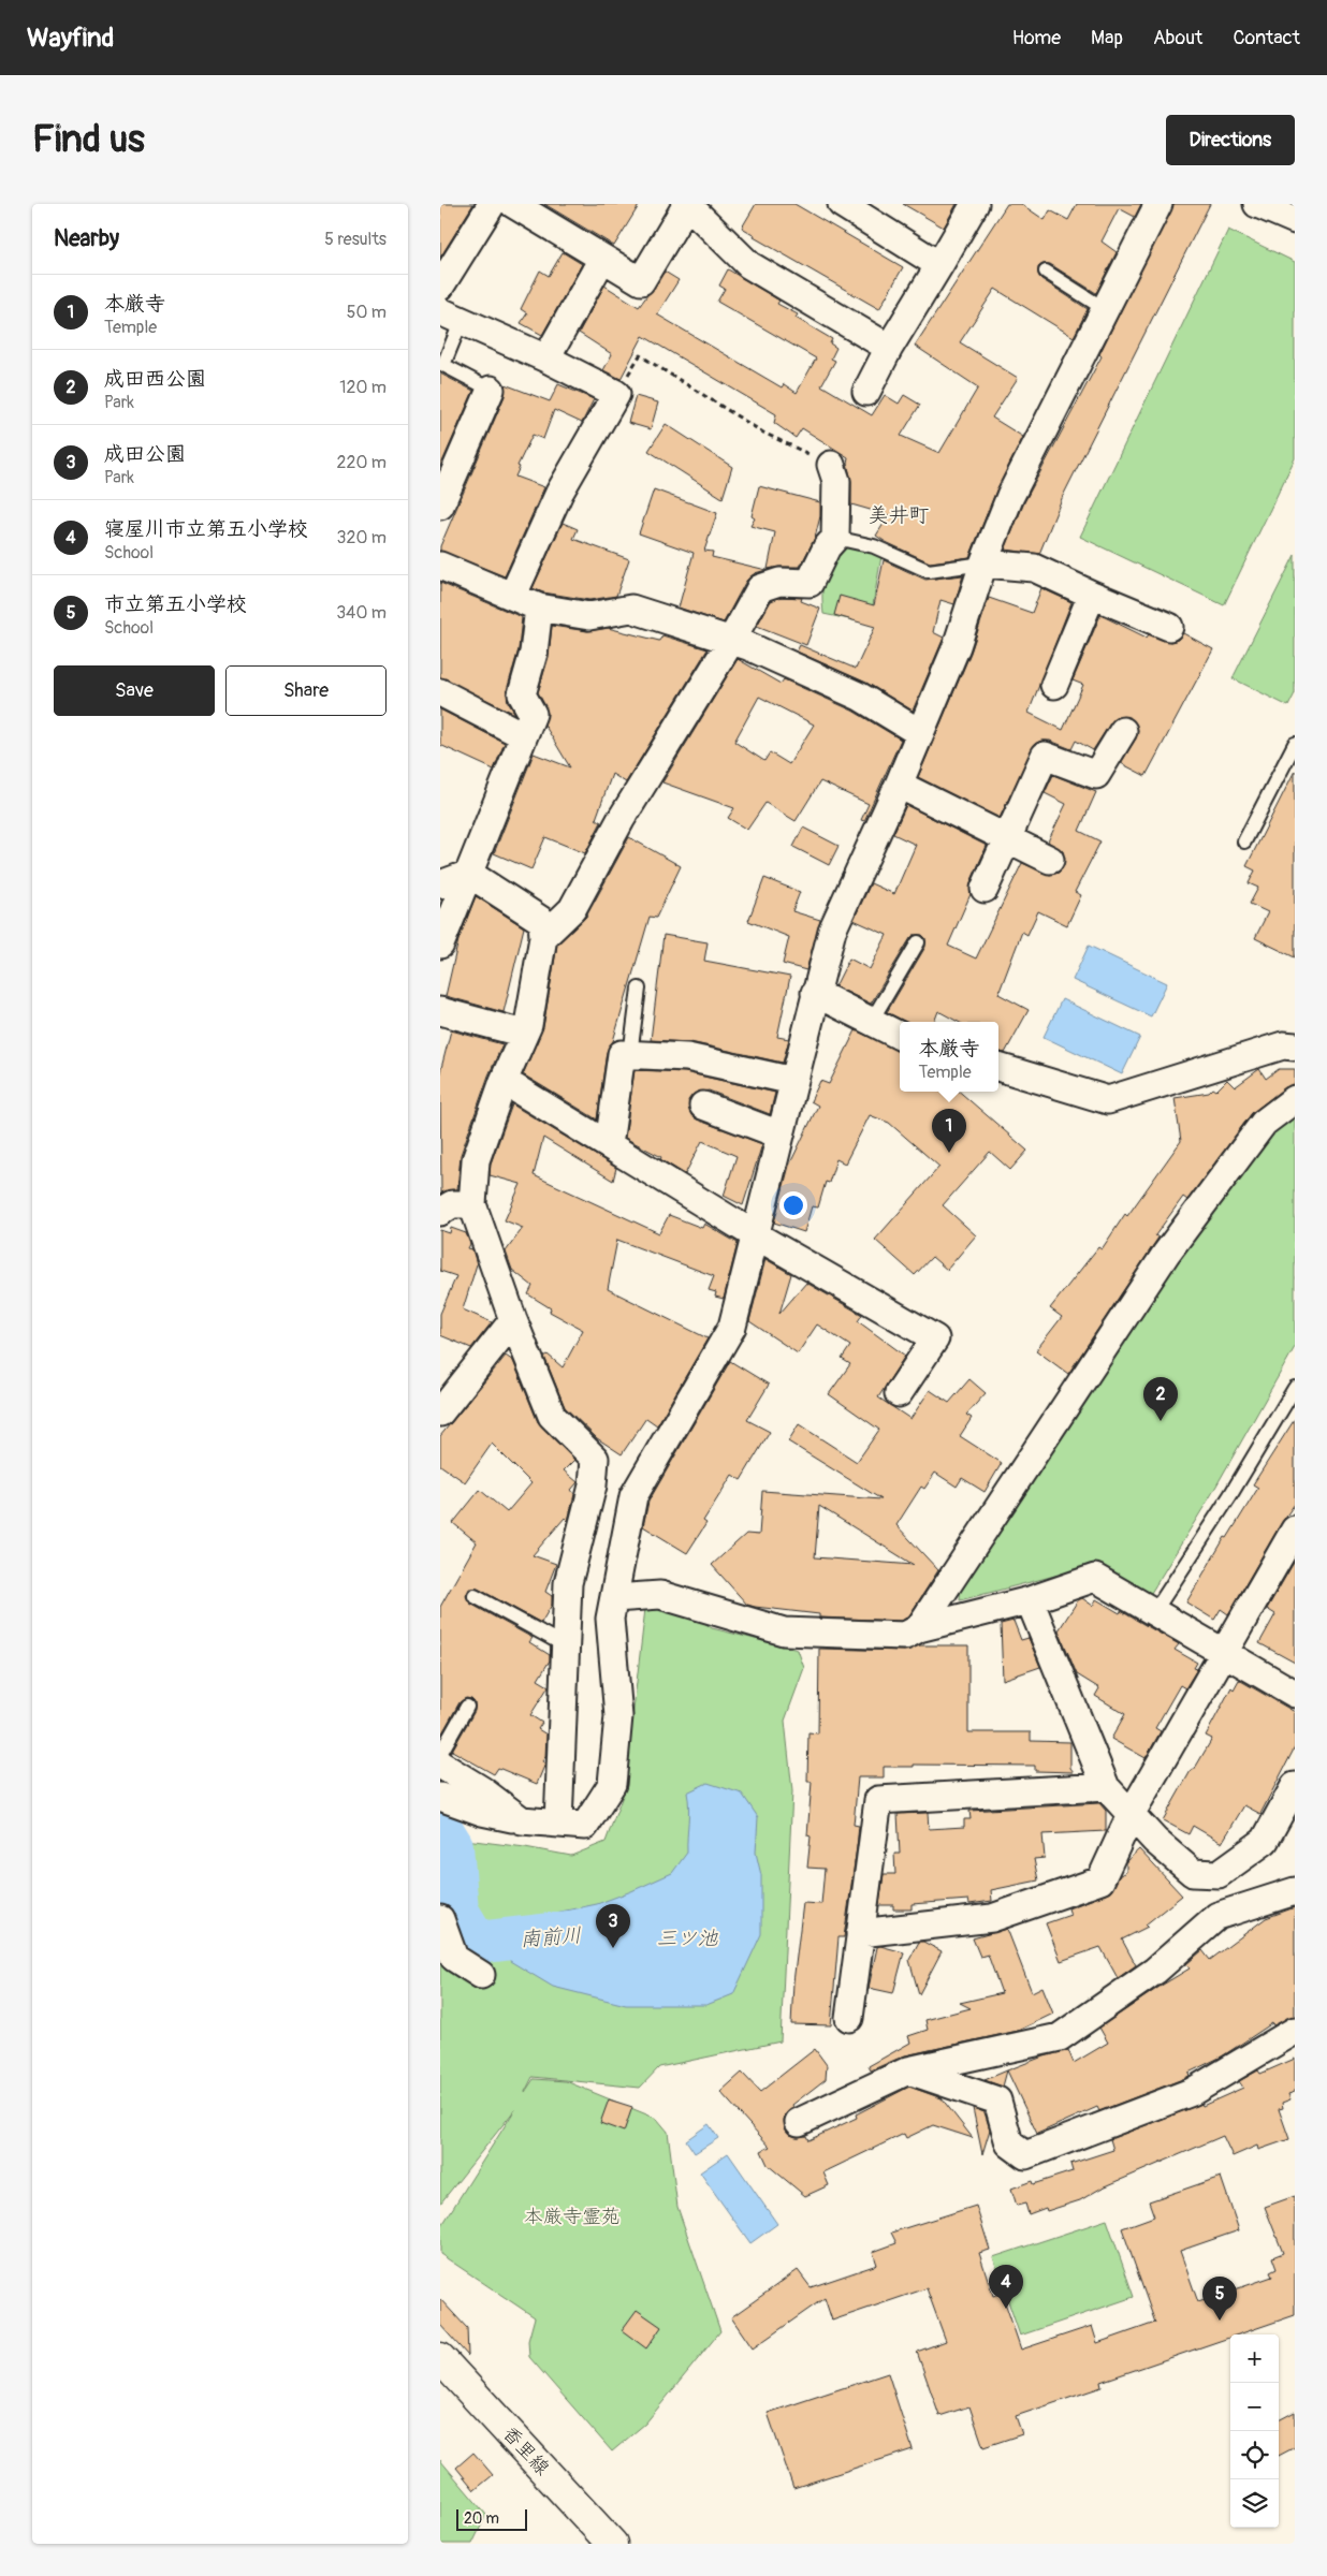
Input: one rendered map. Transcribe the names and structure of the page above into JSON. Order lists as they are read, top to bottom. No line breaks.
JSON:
{"streets":{"street":["香里線"]},"districts":["美井町"],"water":["南前川","三ツ池"],"parks":["本厳寺霊苑"],"scale_bar":"20 m","page":{"header":"Wayfind","nav":["Home","Map","About","Contact"],"buttons":["Directions",["Save","Share"]],"title":"Find us","heading":["Nearby","5 results"],"list":[{"mark":"1","name":"本厳寺","note":"Temple","value":"50 m"},{"mark":"2","name":"成田西公園","note":"Park","value":"120 m"},{"mark":"3","name":"成田公園","note":"Park","value":"220 m"},{"mark":"4","name":"寝屋川市立第五小学校","note":"School","value":"320 m"},{"mark":"5","name":"市立第五小学校","note":"School","value":"340 m"}],"popup":["本厳寺","Temple"],"pins":["1","2","3","4","5"],"map_buttons":["+","−"],"scale":"20 m"}}
